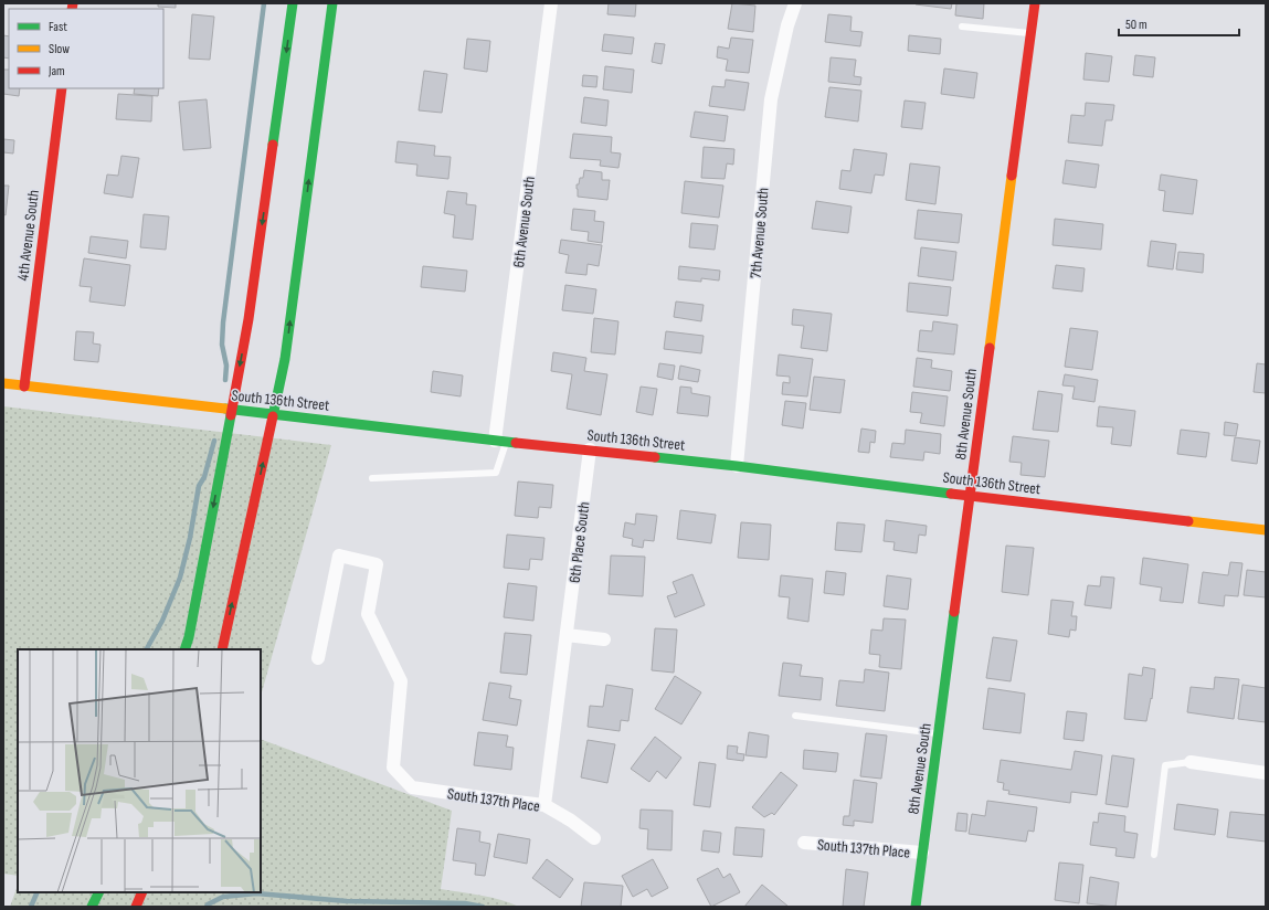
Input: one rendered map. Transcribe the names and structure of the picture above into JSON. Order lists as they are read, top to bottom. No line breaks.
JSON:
{"streets":{"main road":["4th Avenue South","South 136th Street","8th Avenue South"],"street":["6th Avenue South","7th Avenue South","6th Place South","South 137th Place"]},"crossings":[["6th Avenue South","South 136th Street"],["7th Avenue South","South 136th Street"],["4th Avenue South","South 136th Street"],["South 136th Street","8th Avenue South"],["South 136th Street","6th Place South"],["8th Avenue South","South 137th Place"],["6th Place South","South 137th Place"]],"legend":["Fast","Slow","Jam"],"scale_bar":"50 m"}
